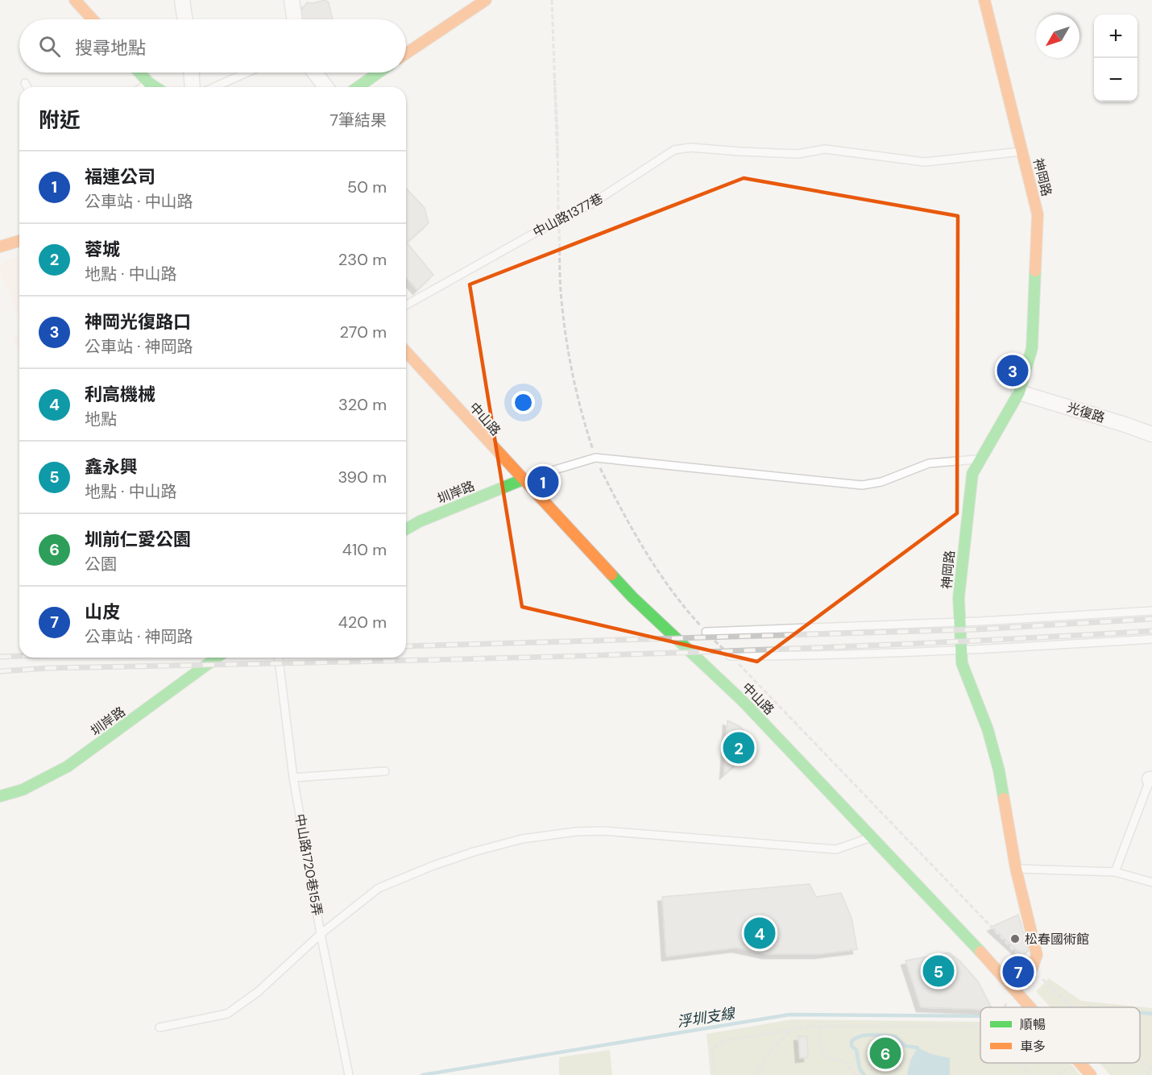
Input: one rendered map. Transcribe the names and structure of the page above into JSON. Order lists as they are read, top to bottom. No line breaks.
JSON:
{"streets":{"street":["神岡路","光復路","中山路","圳岸路"],"lane":["中山路1377巷","中山路1720巷15弄"]},"crossings":[["神岡路","中山路1377巷"],["神岡路","光復路"],["中山路","圳岸路"]],"water":["浮圳支線"],"places":["松春國術館"],"legend":["順暢","車多"],"north":"bottom left","page":{"map_buttons":["+","−"],"search":"搜尋地點","heading":["附近","7筆結果"],"list":[{"mark":"1","name":"福連公司","note":"公車站 · 中山路","value":"50 m"},{"mark":"2","name":"蓉城","note":"地點 · 中山路","value":"230 m"},{"mark":"3","name":"神岡光復路口","note":"公車站 · 神岡路","value":"270 m"},{"mark":"4","name":"利高機械","note":"地點","value":"320 m"},{"mark":"5","name":"鑫永興","note":"地點 · 中山路","value":"390 m"},{"mark":"6","name":"圳前仁愛公園","note":"公園","value":"410 m"},{"mark":"7","name":"山皮","note":"公車站 · 神岡路","value":"420 m"}],"pins":["3","1","2","4","5","7","6"]}}
